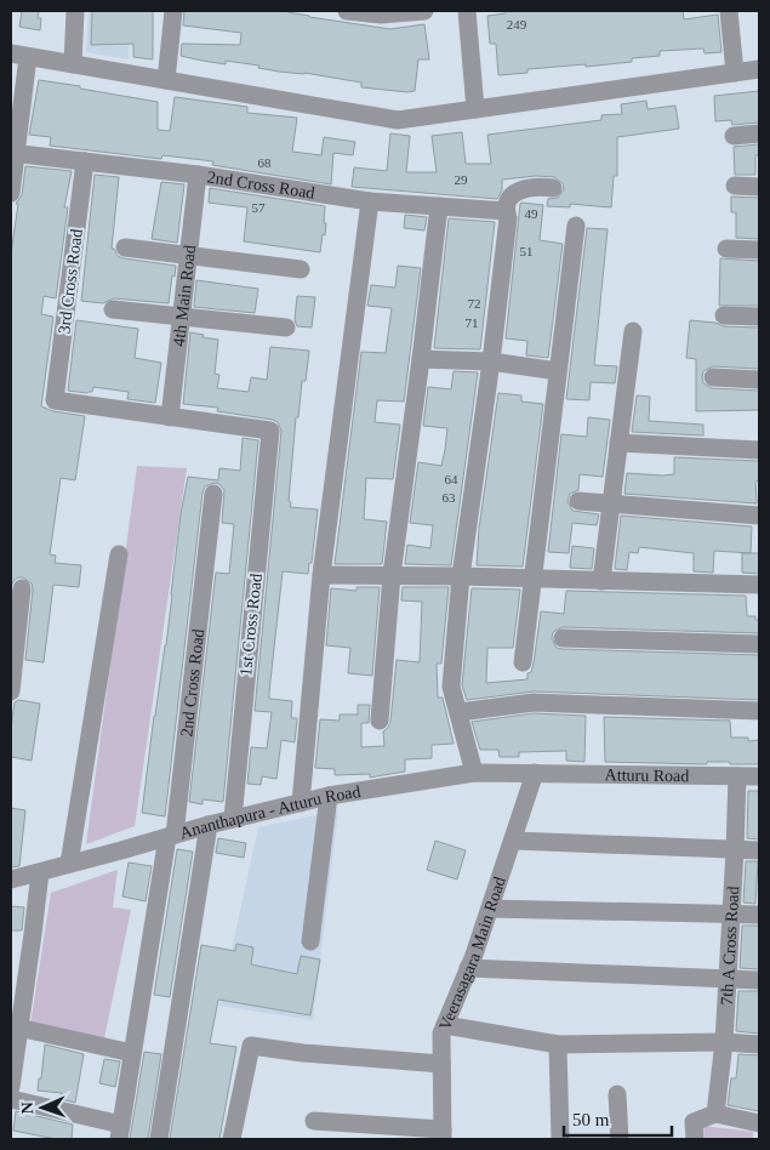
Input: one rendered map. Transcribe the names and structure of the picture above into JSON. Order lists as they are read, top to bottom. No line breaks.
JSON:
{"streets":{"street":["2nd Cross Road","3rd Cross Road","4th Main Road","1st Cross Road","Atturu Road","Ananthapura - Atturu Road","7th A Cross Road","Veerasagara Main Road"]},"crossings":[["2nd Cross Road","3rd Cross Road"],["2nd Cross Road","4th Main Road"],["2nd Cross Road","Ananthapura - Atturu Road"],["3rd Cross Road","4th Main Road"],["3rd Cross Road","1st Cross Road"],["4th Main Road","1st Cross Road"],["1st Cross Road","Ananthapura - Atturu Road"],["Atturu Road","Ananthapura - Atturu Road"],["Atturu Road","7th A Cross Road"],["Atturu Road","Veerasagara Main Road"],["Ananthapura - Atturu Road","Veerasagara Main Road"]],"house_numbers":["249","68","29","57","49","51","72","71","64","63"],"scale_bar":"50 m","north":"left"}
